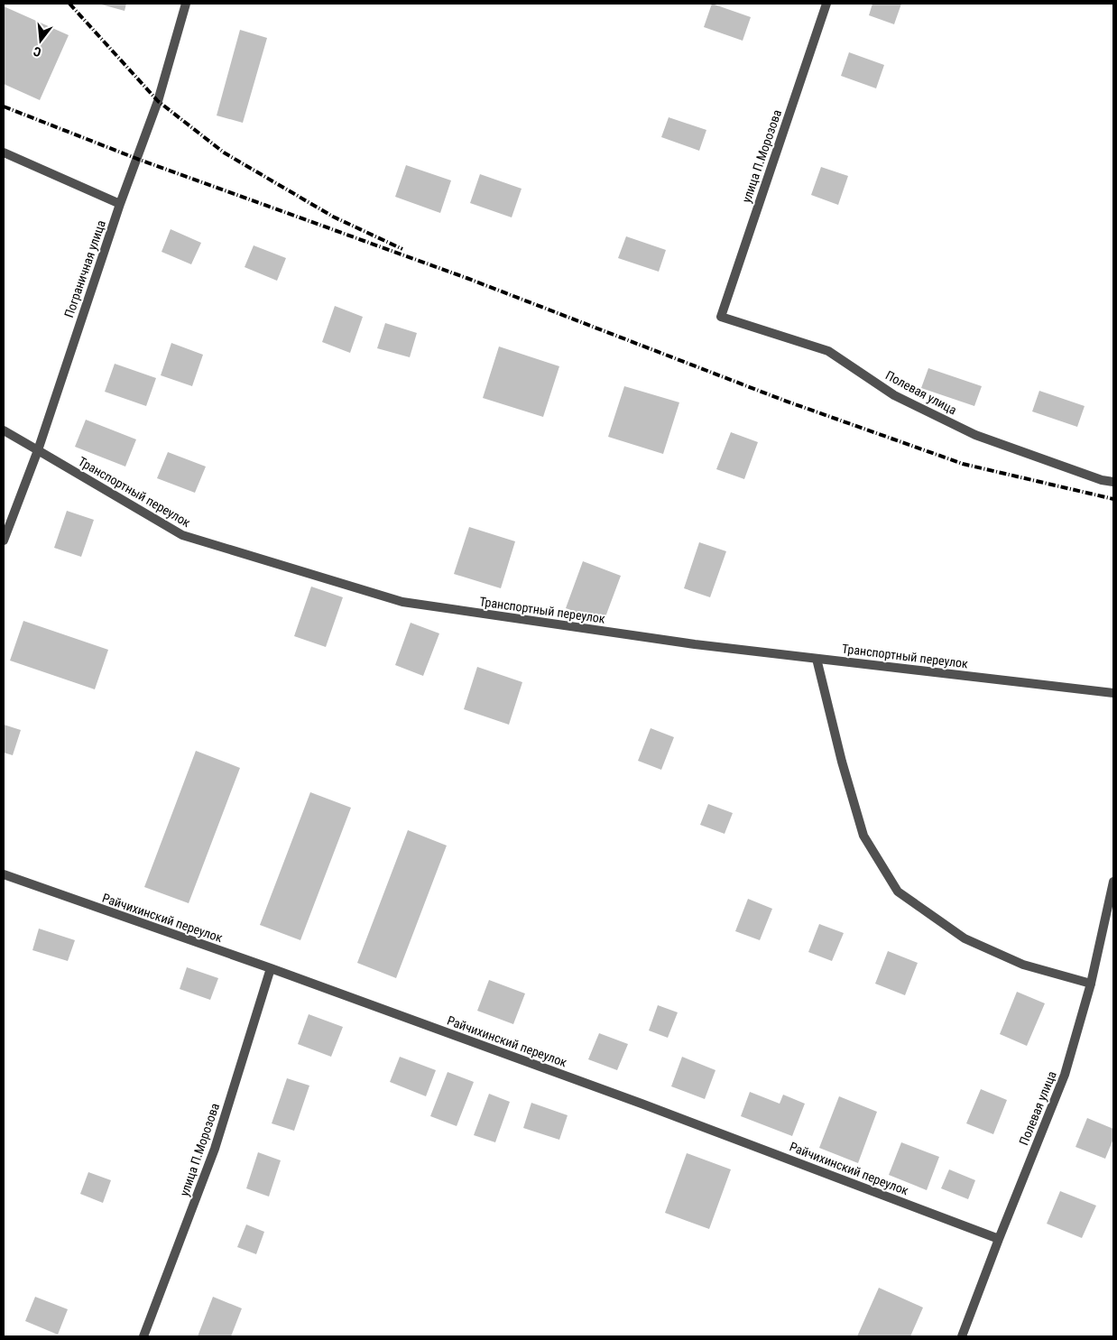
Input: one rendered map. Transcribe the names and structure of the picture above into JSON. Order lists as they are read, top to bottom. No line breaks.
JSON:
{"streets":{"street":["улица П.Морозова","Пограничная улица","Полевая улица","Транспортный переулок","Райчихинский переулок"]},"crossings":[["улица П.Морозова","Полевая улица"],["улица П.Морозова","Райчихинский переулок"],["Пограничная улица","Транспортный переулок"],["Полевая улица","Райчихинский переулок"]],"north":"bottom"}
